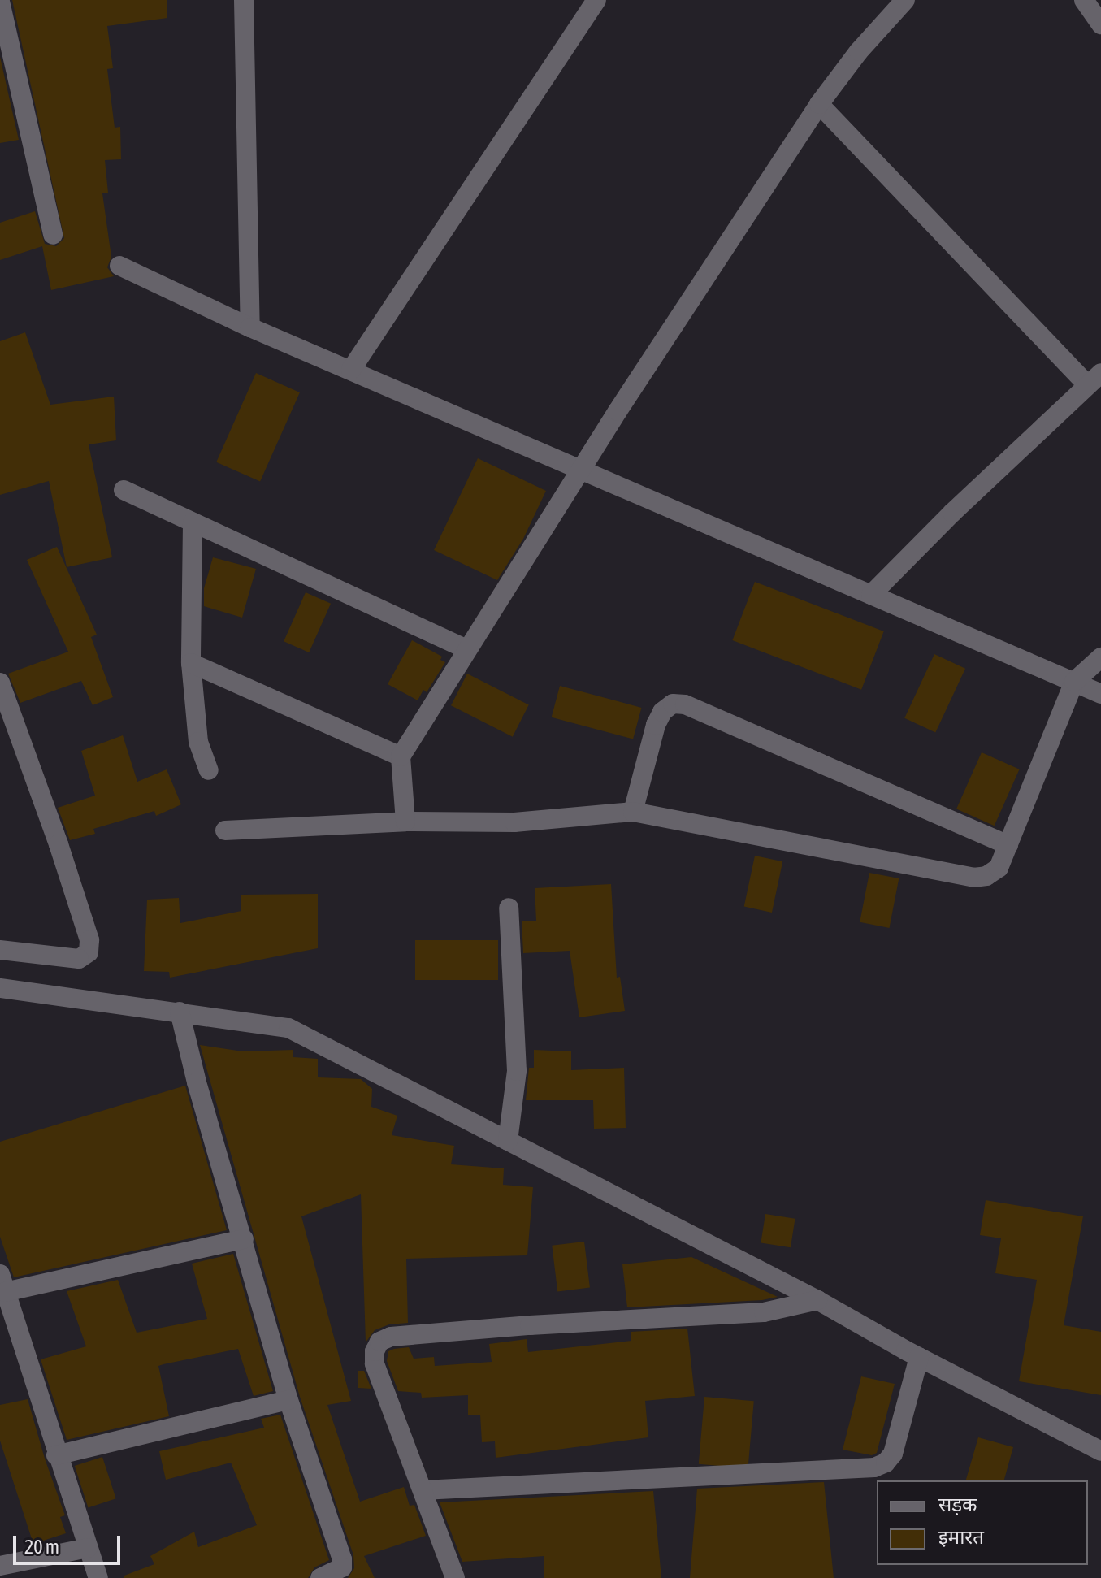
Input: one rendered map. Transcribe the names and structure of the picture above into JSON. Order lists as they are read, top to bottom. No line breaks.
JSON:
{"legend":["सड़क","इमारत"],"scale_bar":"20 m"}
